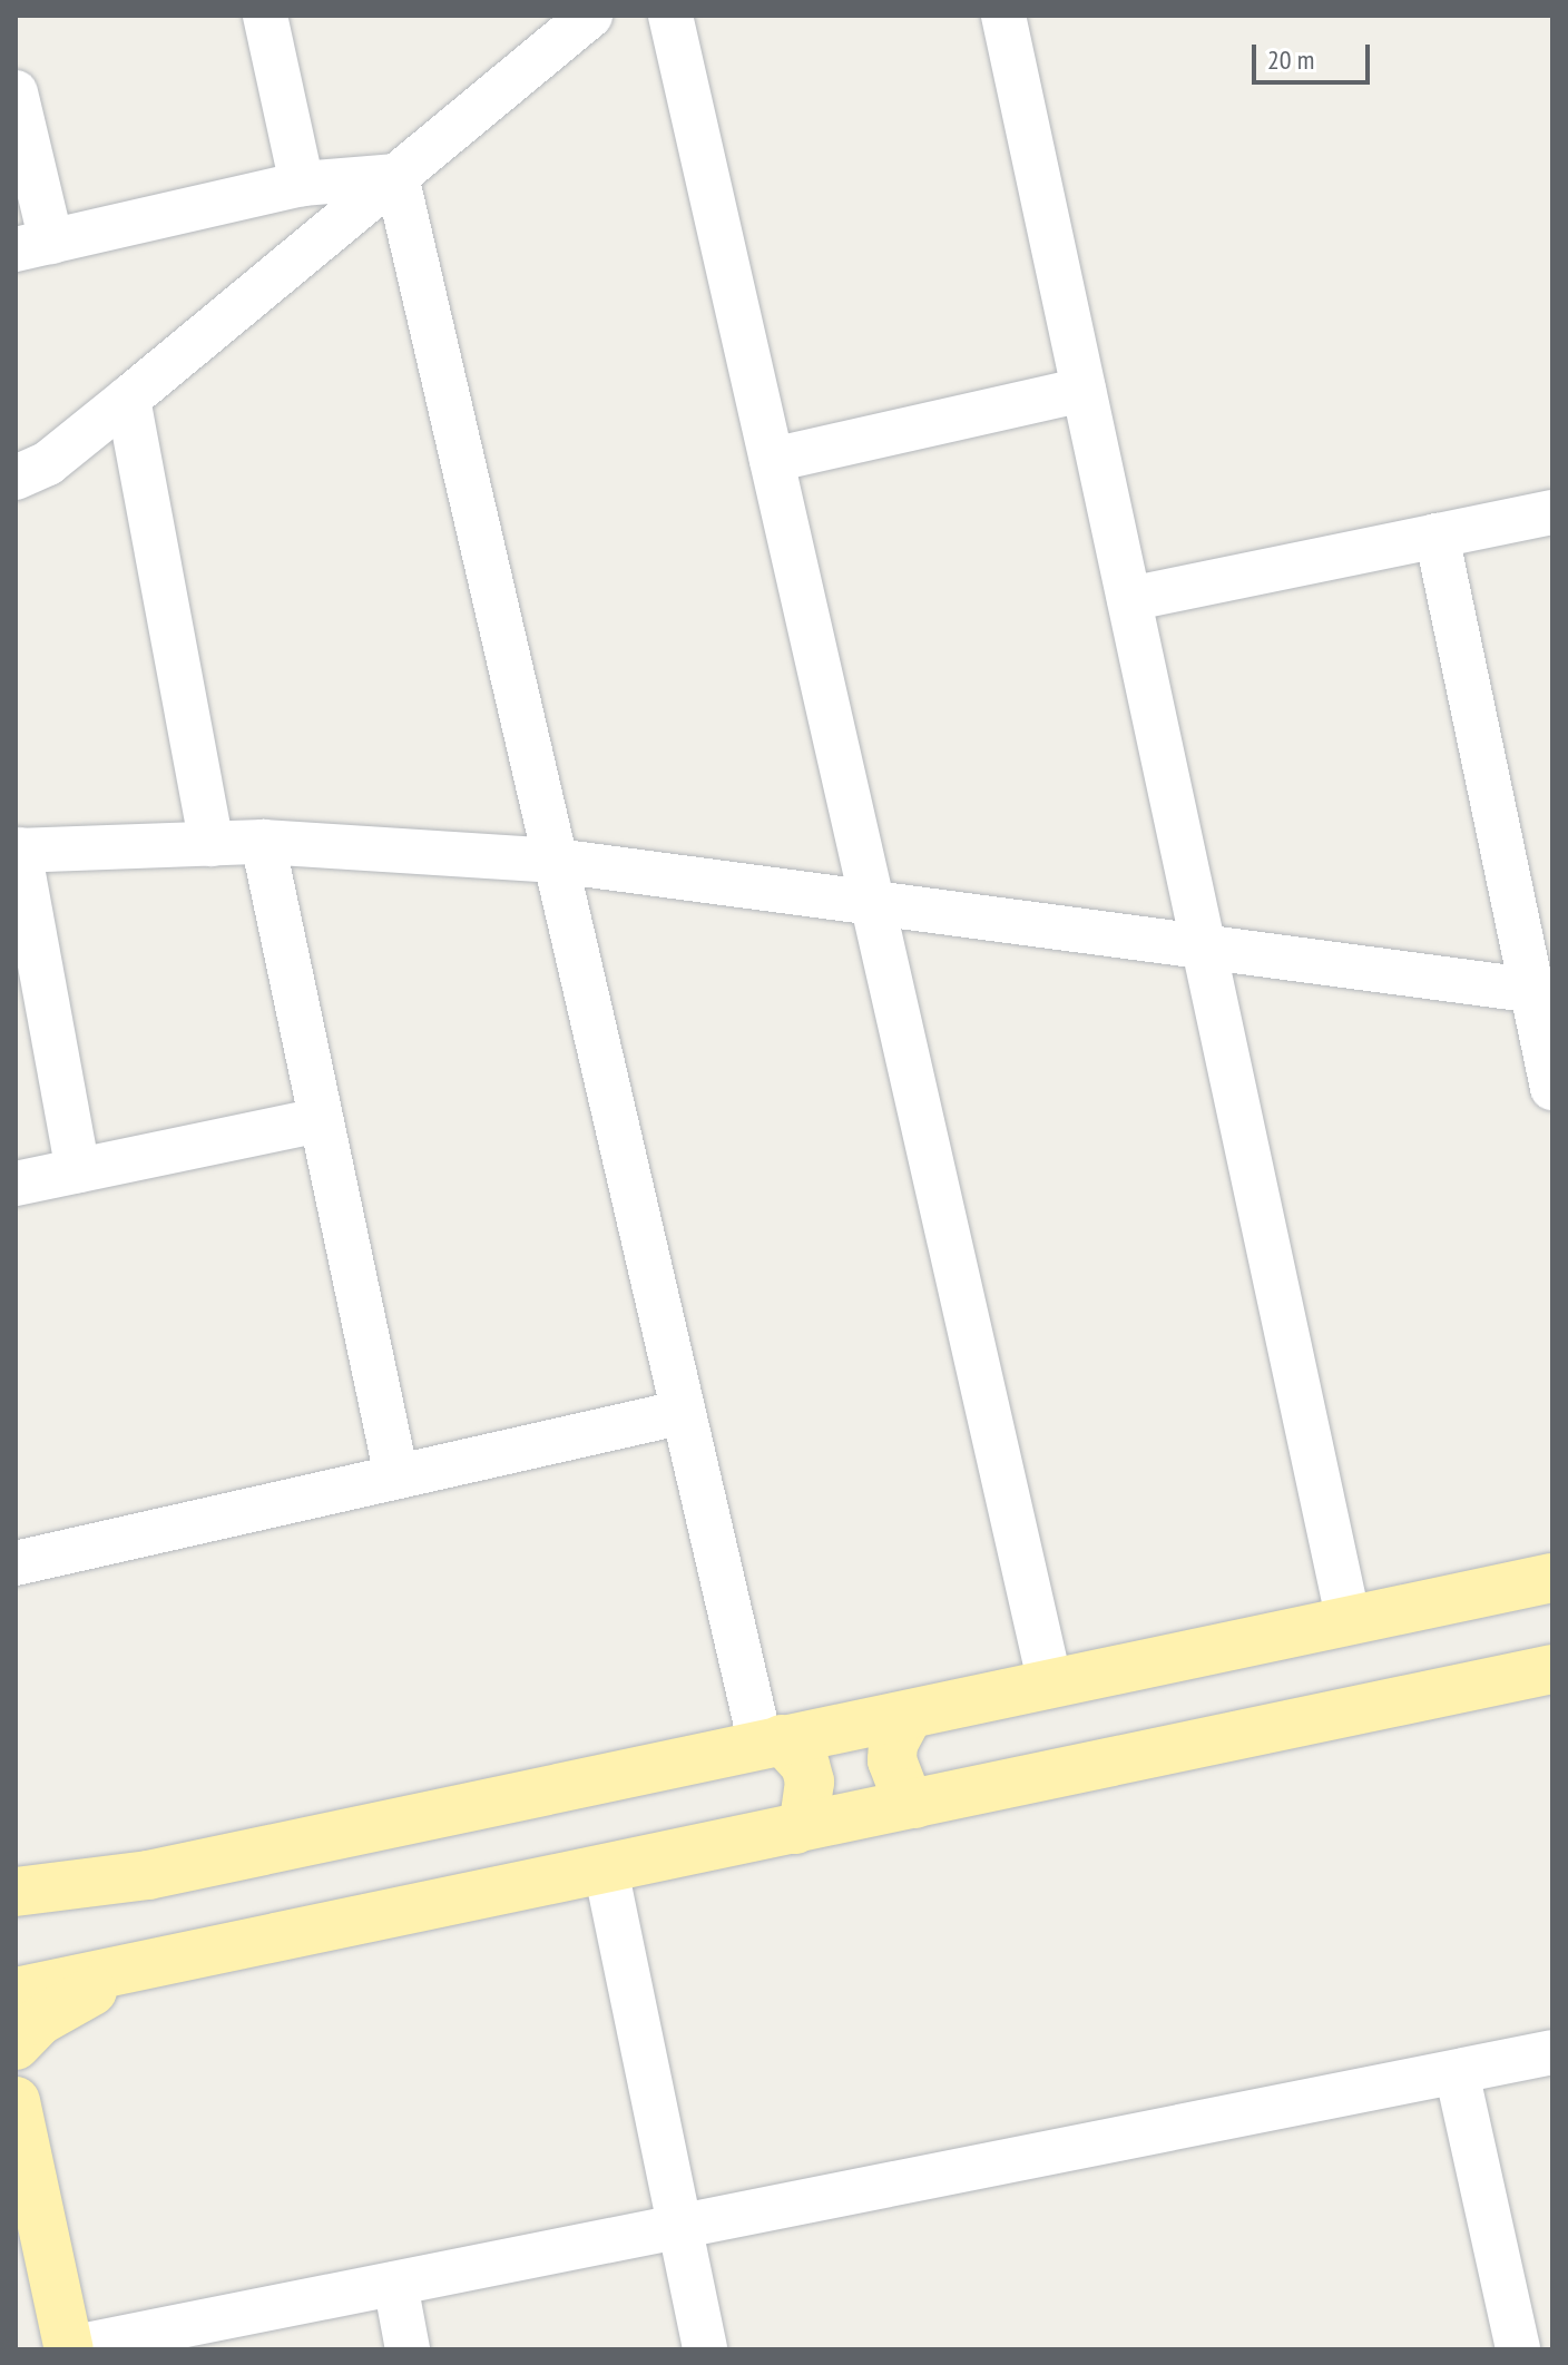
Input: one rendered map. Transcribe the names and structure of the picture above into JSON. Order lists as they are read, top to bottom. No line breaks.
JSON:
{"scale_bar":"20 m"}
